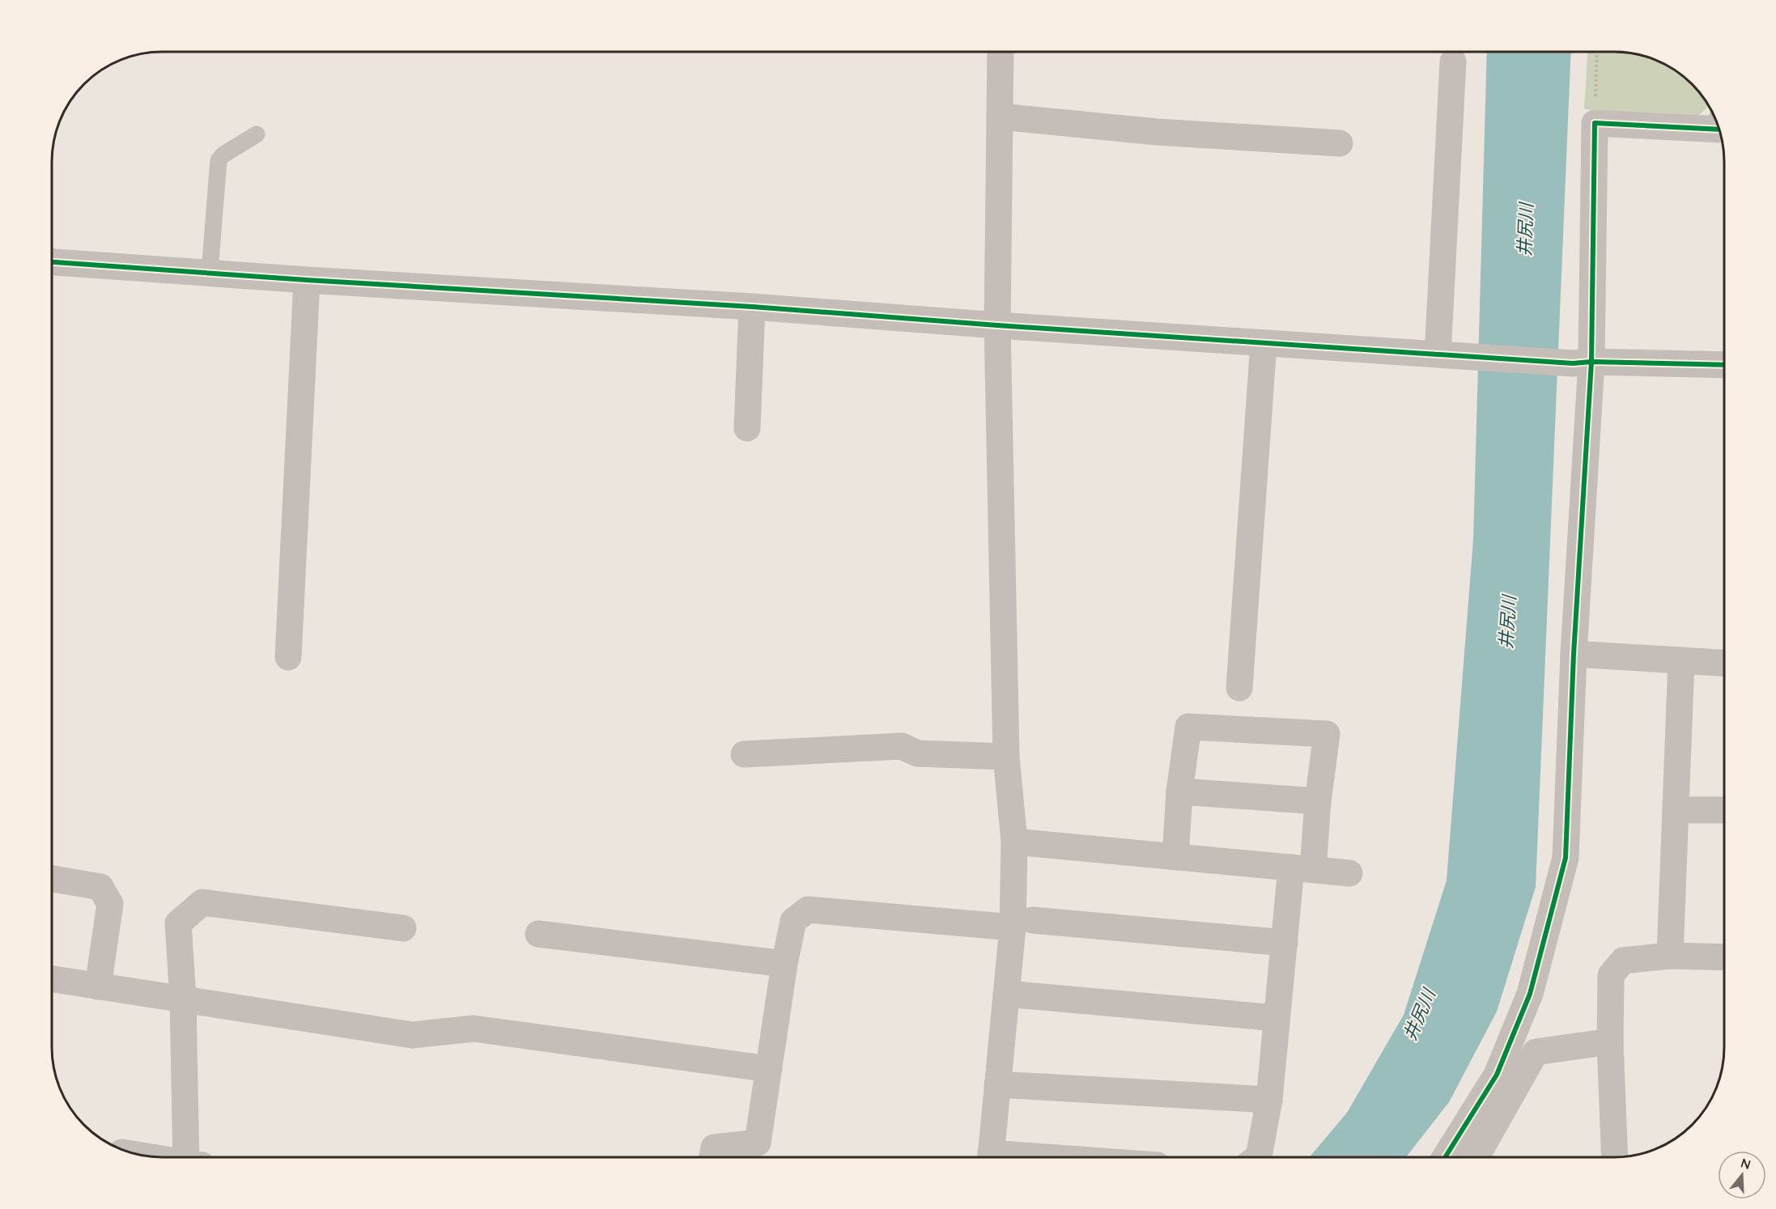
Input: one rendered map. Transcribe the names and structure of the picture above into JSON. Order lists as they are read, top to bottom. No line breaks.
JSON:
{"water":["井尻川"],"north":"top"}
